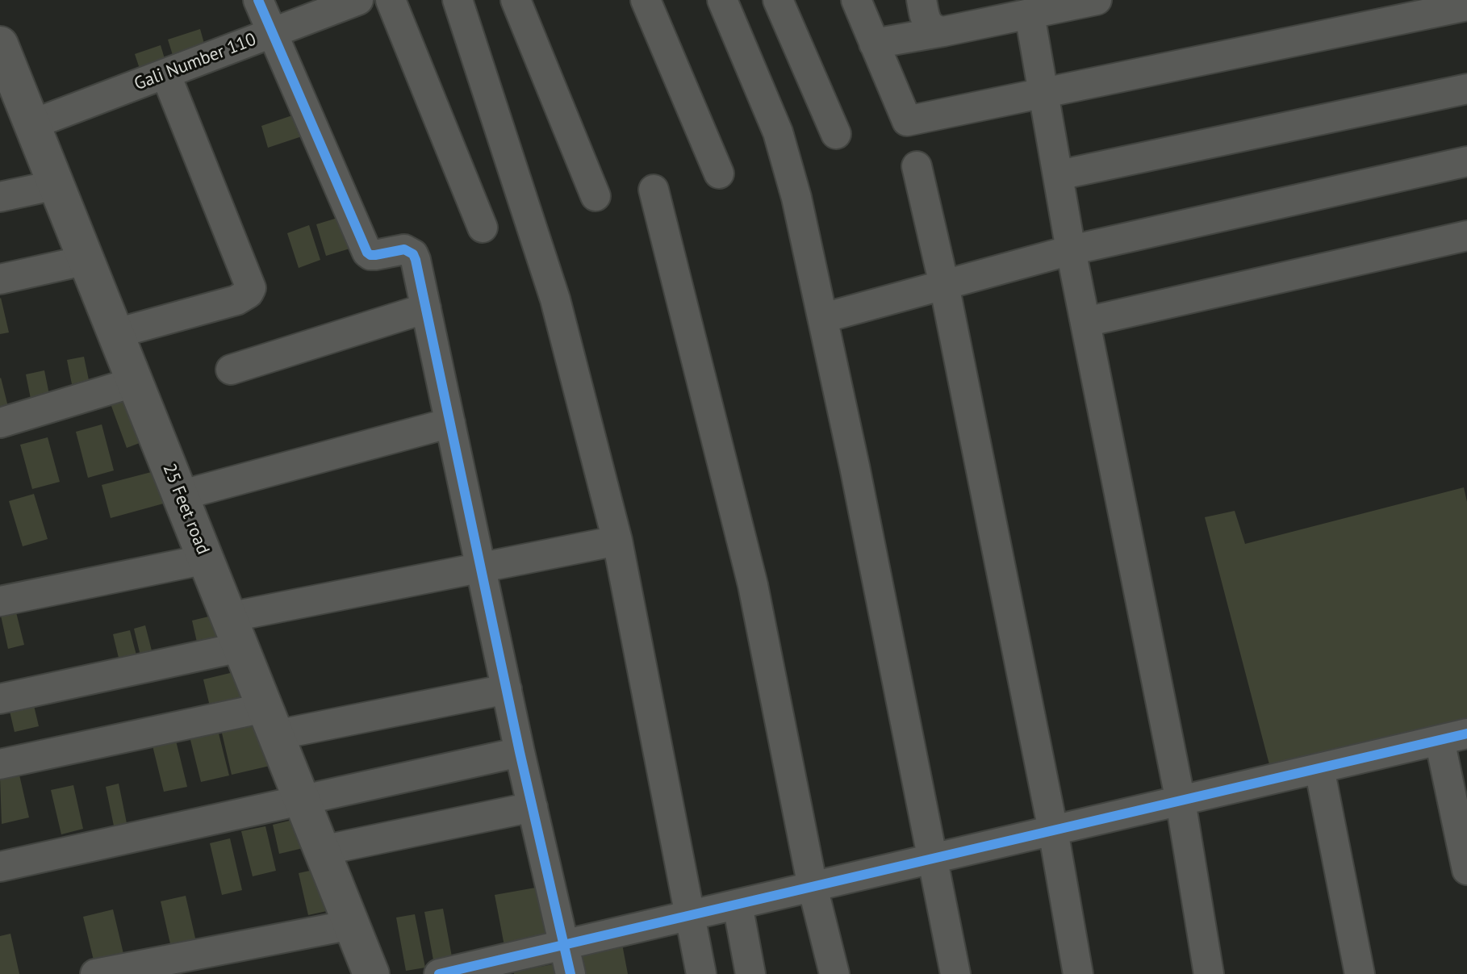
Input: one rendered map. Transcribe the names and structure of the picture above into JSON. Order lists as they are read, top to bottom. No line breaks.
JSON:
{"streets":{"street":["Gali Number 110","25 Feet road"]},"crossings":[["Gali Number 110","25 Feet road"]]}
